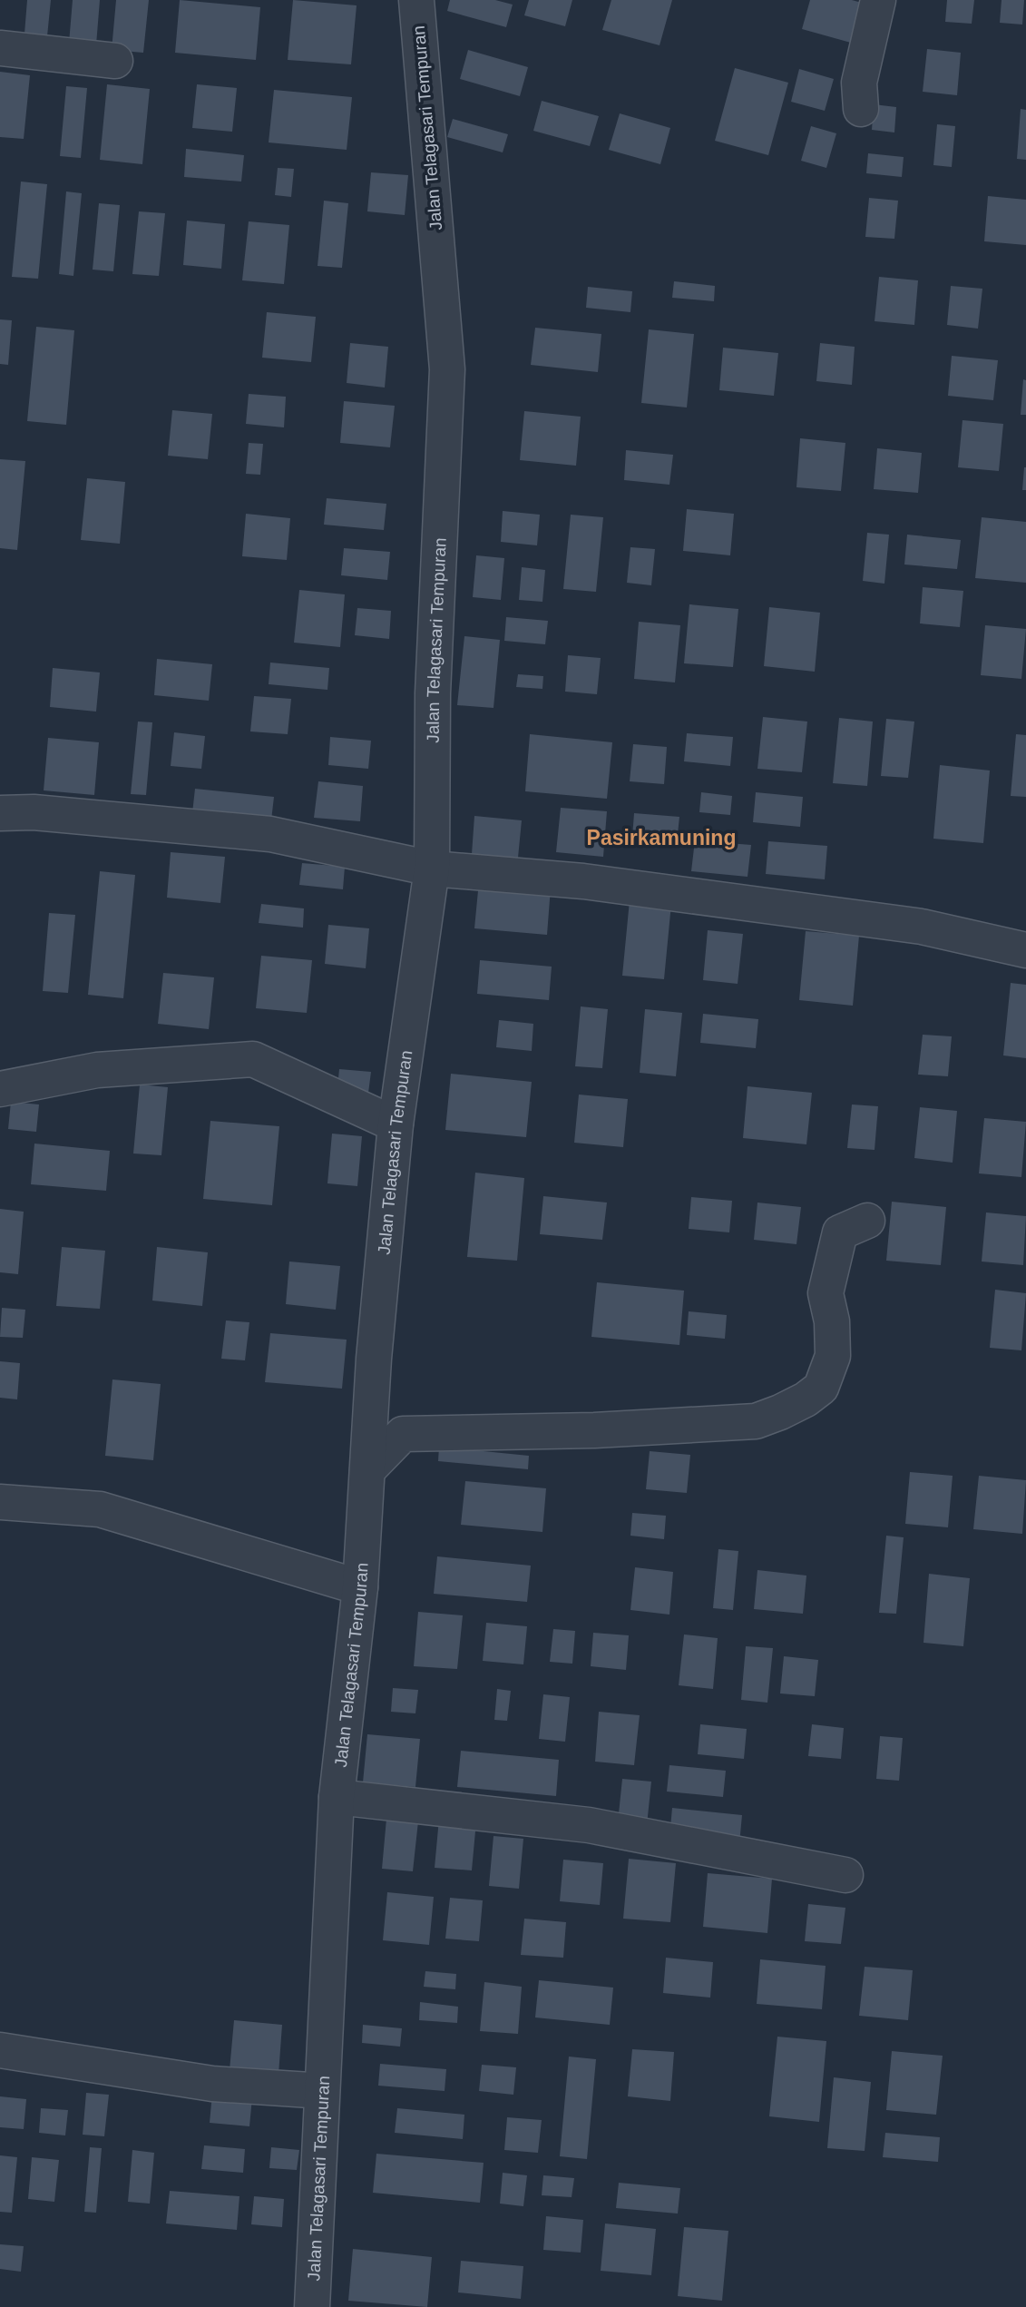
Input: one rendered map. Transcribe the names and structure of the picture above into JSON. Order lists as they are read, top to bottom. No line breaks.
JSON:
{"streets":{"street":["Jalan Telagasari Tempuran"]},"districts":["Pasirkamuning"]}
